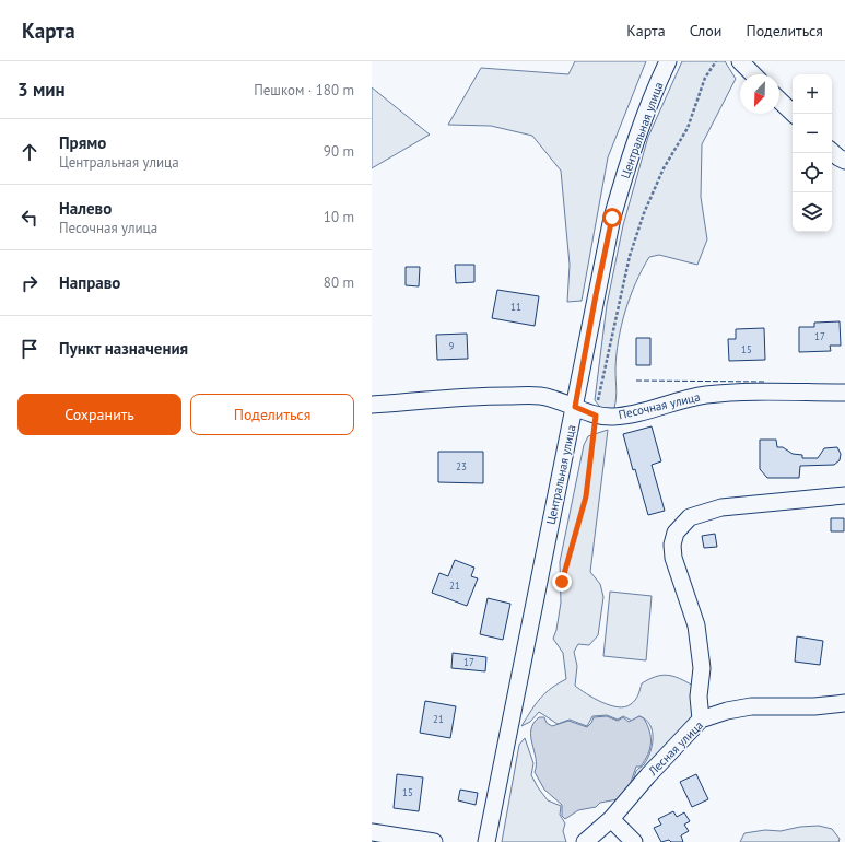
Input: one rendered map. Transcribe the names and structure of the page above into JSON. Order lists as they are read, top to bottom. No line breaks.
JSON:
{"streets":{"street":["Центральная улица","Песочная улица","Лесная улица"]},"crossings":[["Центральная улица","Песочная улица"]],"house_numbers":["11","17","9","15","23","21","17","21","15"],"north":"bottom left","page":{"header":"Карта","nav":["Карта","Слои","Поделиться"],"heading":["3 мин","Пешком · 180 m"],"map_buttons":["+","−"],"list":[["Прямо","Центральная улица","90 m"],["Налево","Песочная улица","10 m"],["Направо","80 m"],"Пункт назначения"],"buttons":["Сохранить","Поделиться"]}}
